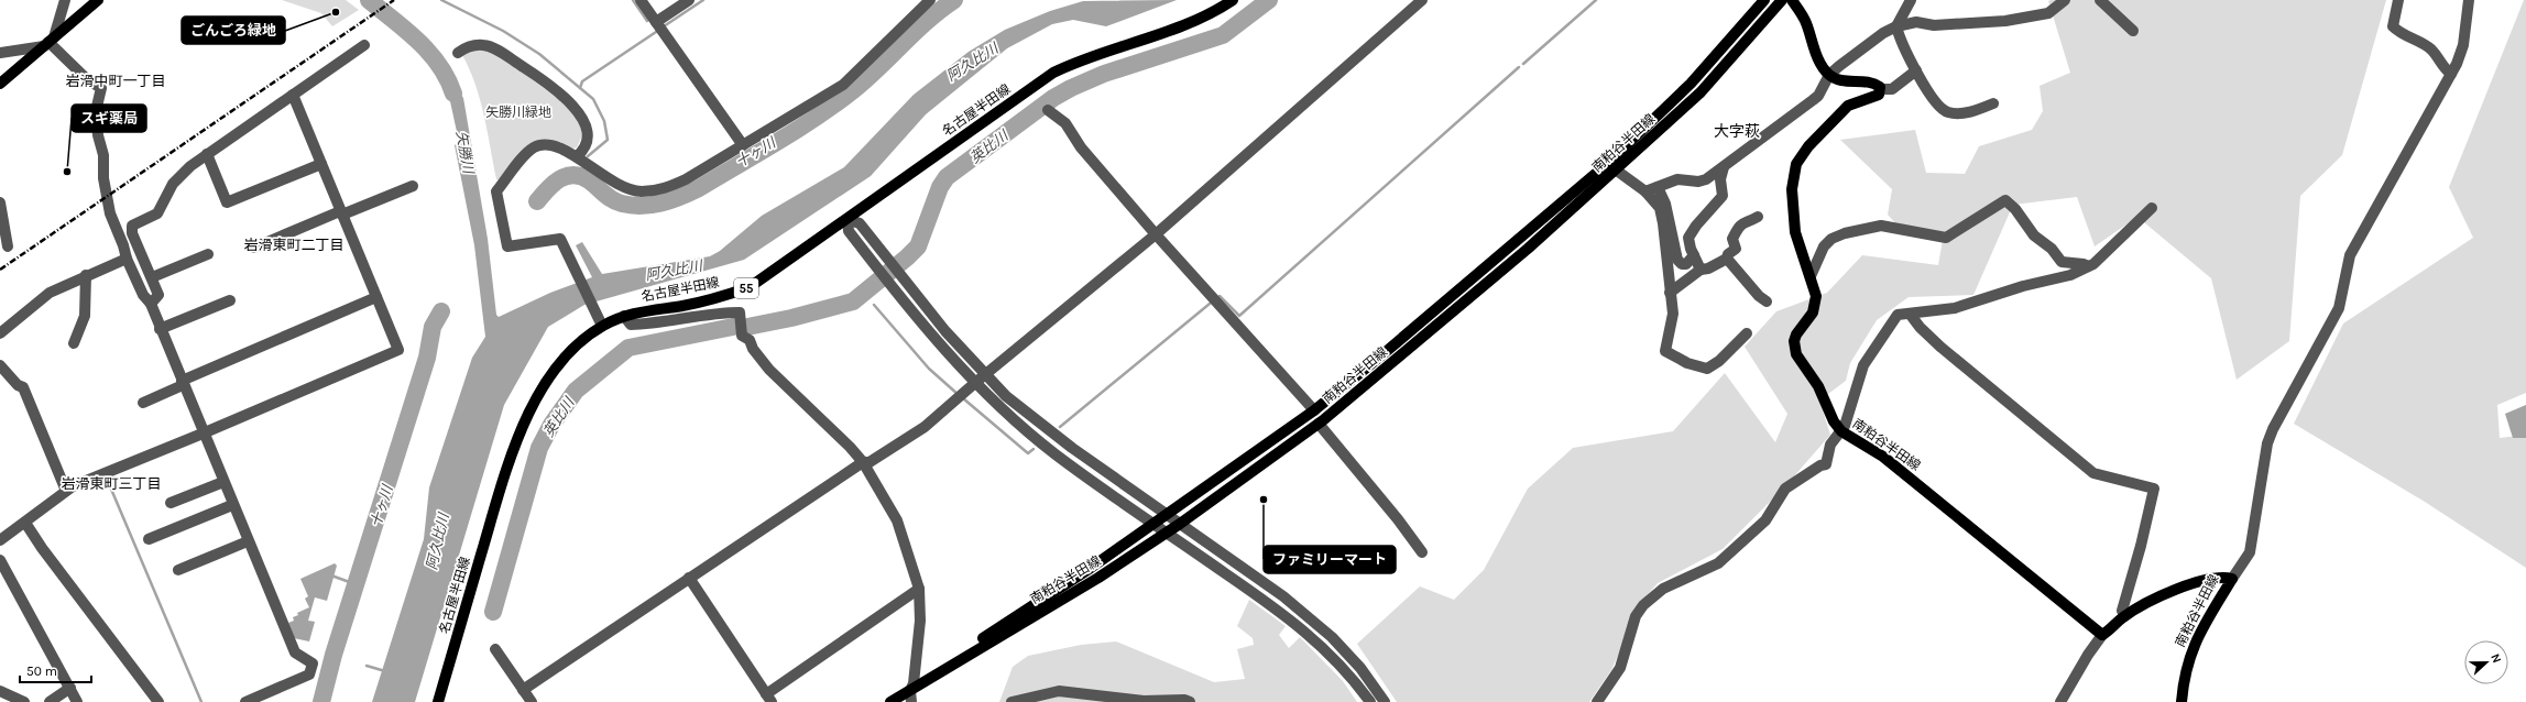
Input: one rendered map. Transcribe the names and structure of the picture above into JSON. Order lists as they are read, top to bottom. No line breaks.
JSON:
{"streets":{"main road":["名古屋半田線","南粕谷半田線","55"]},"districts":["岩滑中町一丁目","大字萩","岩滑東町二丁目","岩滑東町三丁目"],"water":["阿久比川","英比川","矢勝川","十ヶ川"],"parks":["矢勝川緑地"],"places":["ごんごろ緑地","スギ薬局","ファミリーマート"],"scale_bar":"50 m","north":"right"}
